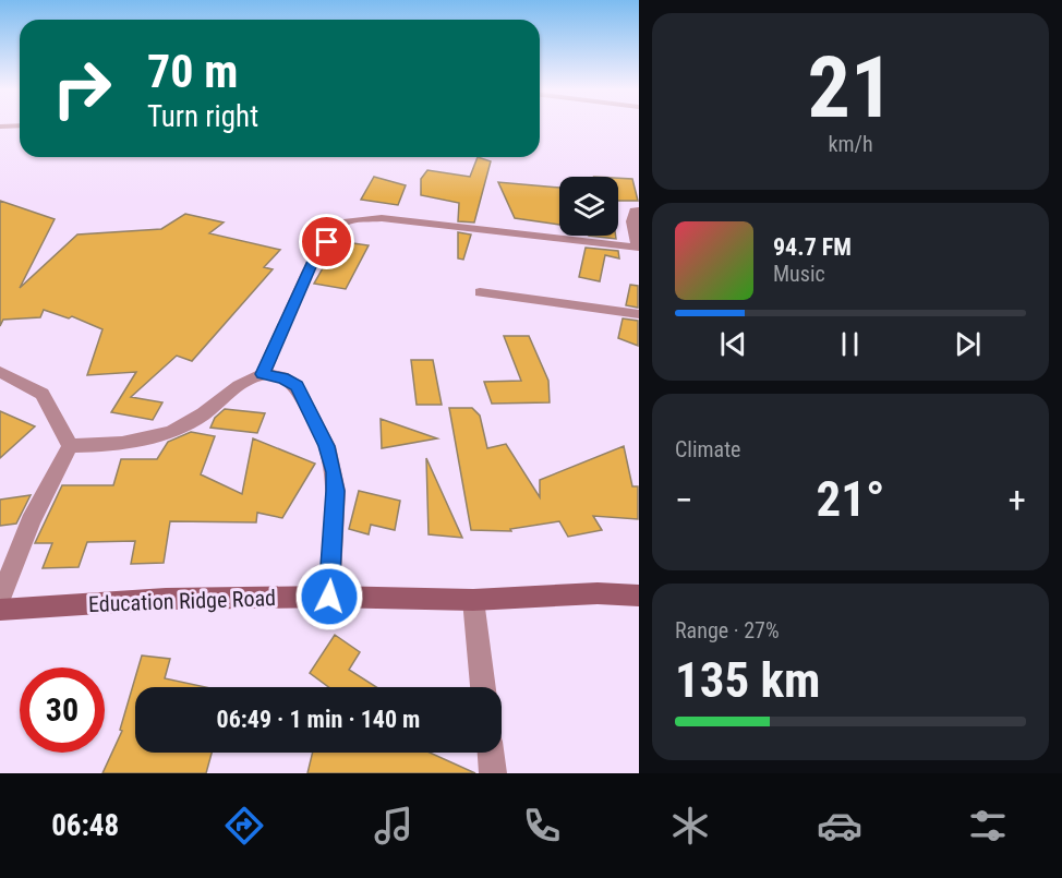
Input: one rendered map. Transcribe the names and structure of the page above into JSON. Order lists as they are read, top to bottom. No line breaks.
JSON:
{"streets":{"main road":["Education Ridge Road"]},"page":{"tile":[["21","km/h"],"Climate",["Range · 27%","135 km"]],"turn":["70 m","Turn right"],"song":["94.7 FM","Music"],"heat":["−","21°","+"],"limit":"30","trip":"06:49 · 1 min · 140 m","tabs":"06:48"}}
